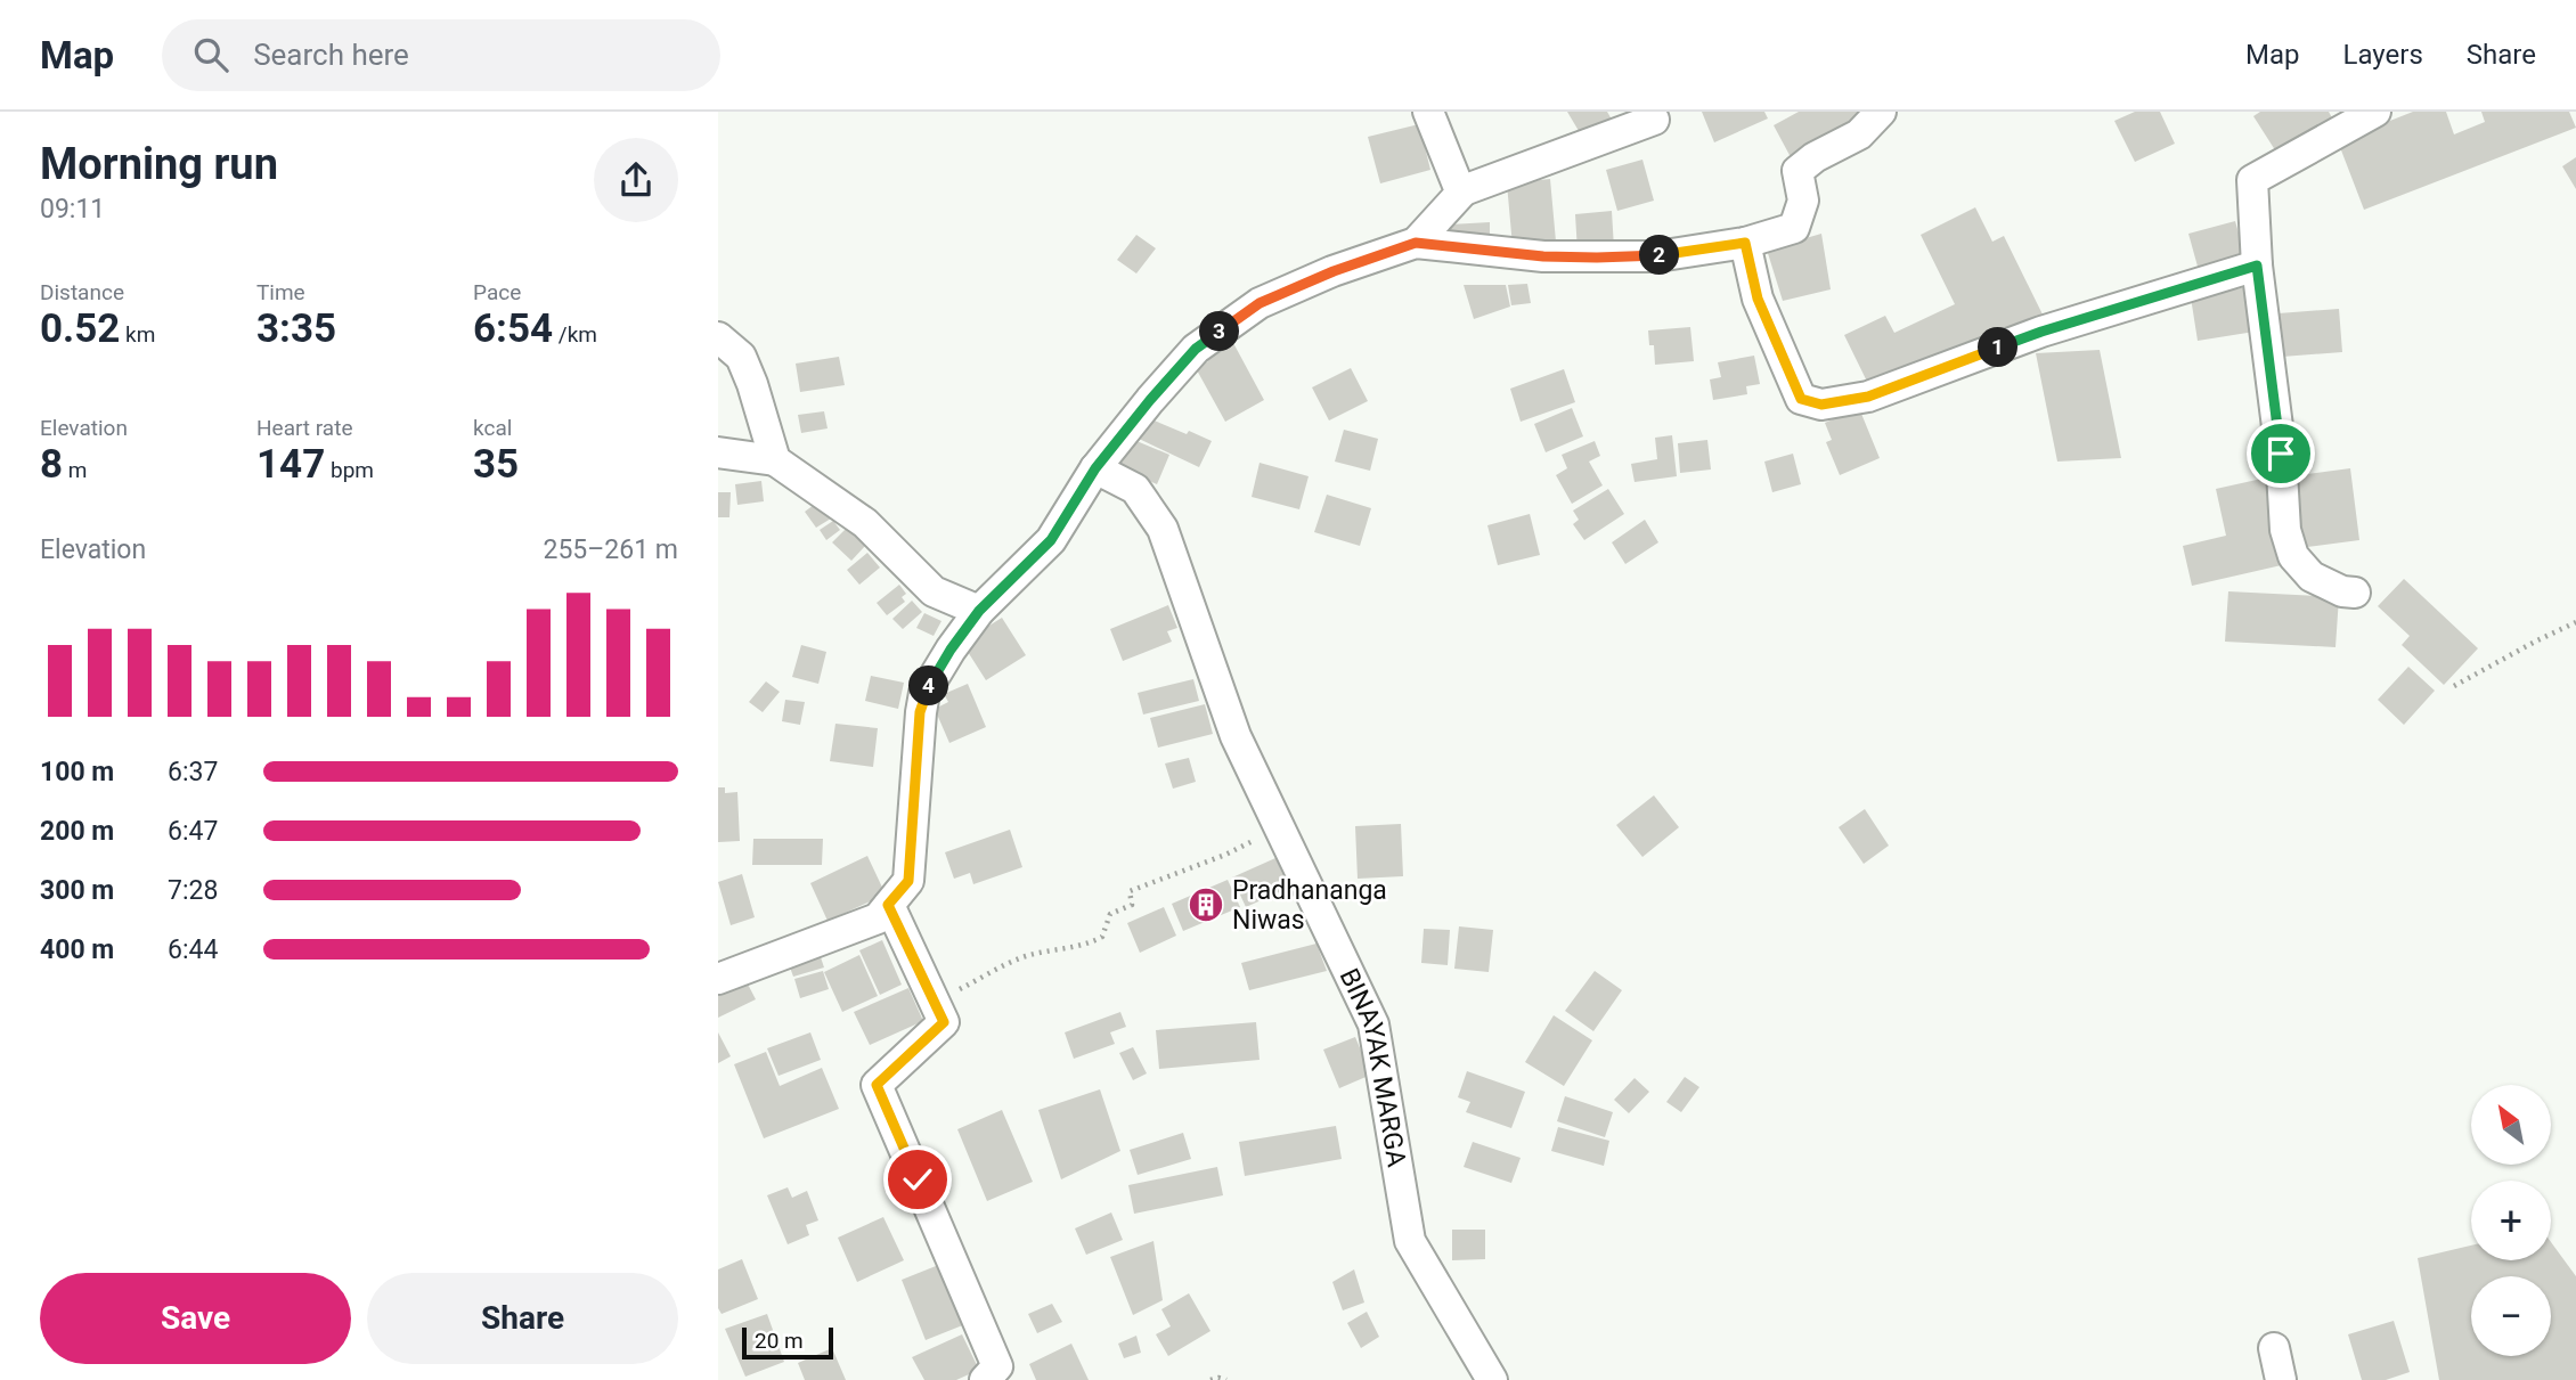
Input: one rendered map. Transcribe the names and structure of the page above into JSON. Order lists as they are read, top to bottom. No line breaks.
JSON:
{"streets":{"street":["BINAYAK MARGA"]},"places":{"building":["Pradhananga Niwas"]},"scale_bar":"20 m","north":"top left","page":{"header":"Map","search":"Search here","nav":["Map","Layers","Share"],"heading":["Morning run","09:11"],"pins":["2","3","1","4"],"stats":[["Distance","0.52 km"],["Time","3:35"],["Pace","6:54 /km"],["Elevation","8 m"],["Heart rate","147 bpm"],["kcal","35"]],"chart":["Elevation","255–261 m"],"list":[{"name":"100 m","note":"6:37"},{"name":"200 m","note":"6:47"},{"name":"300 m","note":"7:28"},{"name":"400 m","note":"6:44"}],"map_buttons":["+","−"],"buttons":["Save","Share"],"scale":"20 m"}}
